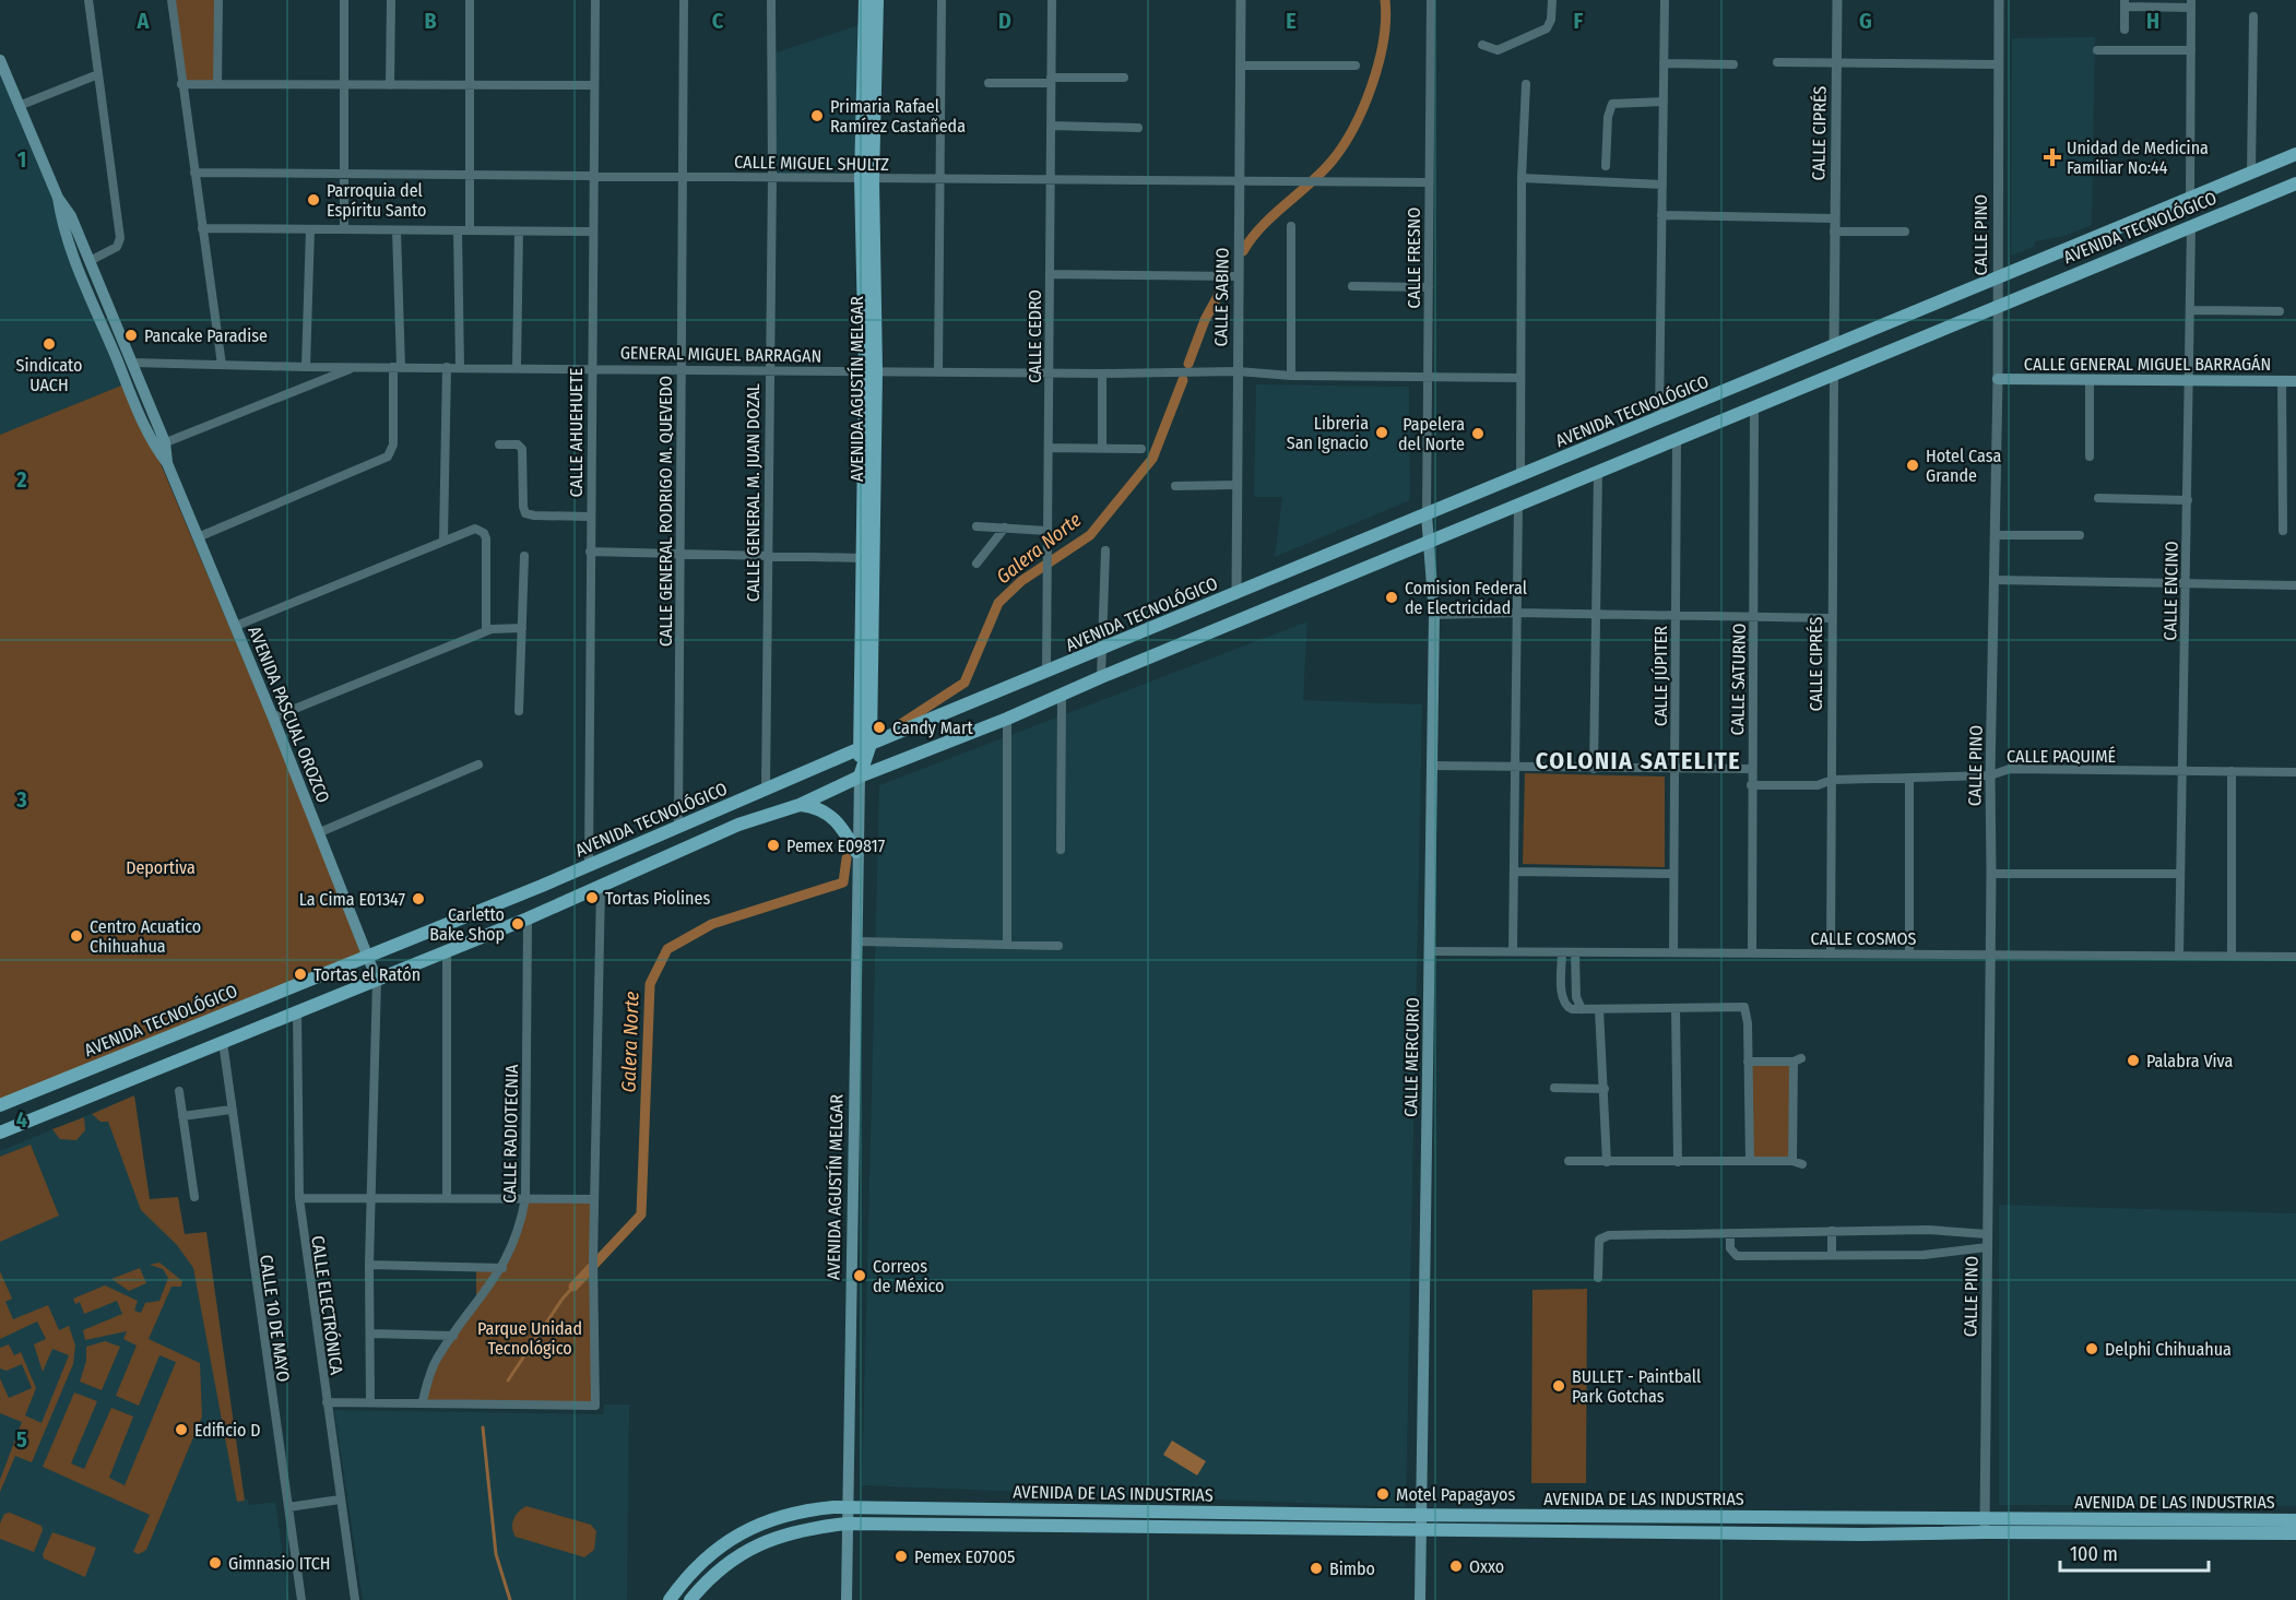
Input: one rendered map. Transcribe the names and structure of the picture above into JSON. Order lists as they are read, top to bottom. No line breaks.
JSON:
{"streets":{"main road":["AVENIDA TECNOLÓGICO","CALLE GENERAL MIGUEL BARRAGÁN","AVENIDA AGUSTÍN MELGAR","AVENIDA PASCUAL OROZCO","CALLE MERCURIO","AVENIDA DE LAS INDUSTRIAS"],"street":["CALLE CIPRÉS","CALLE MIGUEL SHULTZ","CALLE PINO","CALLE FRESNO","CALLE SABINO","CALLE CEDRO","GENERAL MIGUEL BARRAGAN","CALLE AHUEHUETE","CALLE GENERAL M. JUAN DOZAL","CALLE GENERAL RODRIGO M. QUEVEDO","CALLE ENCINO","CALLE JÚPITER","CALLE SATURNO","CALLE PAQUIMÉ","CALLE COSMOS","CALLE RADIOTECNIA","CALLE ELECTRÓNICA","CALLE 10 DE MAYO"]},"crossings":[["CALLE CIPRÉS","AVENIDA TECNOLÓGICO"],["CALLE CIPRÉS","CALLE PAQUIMÉ"],["CALLE CIPRÉS","CALLE COSMOS"],["CALLE MIGUEL SHULTZ","CALLE FRESNO"],["CALLE MIGUEL SHULTZ","CALLE SABINO"],["CALLE MIGUEL SHULTZ","CALLE CEDRO"],["CALLE MIGUEL SHULTZ","AVENIDA AGUSTÍN MELGAR"],["CALLE MIGUEL SHULTZ","CALLE AHUEHUETE"],["CALLE MIGUEL SHULTZ","CALLE GENERAL M. JUAN DOZAL"],["CALLE MIGUEL SHULTZ","CALLE GENERAL RODRIGO M. QUEVEDO"],["AVENIDA TECNOLÓGICO","CALLE PINO"],["AVENIDA TECNOLÓGICO","CALLE FRESNO"],["AVENIDA TECNOLÓGICO","CALLE SABINO"],["AVENIDA TECNOLÓGICO","CALLE CEDRO"],["AVENIDA TECNOLÓGICO","AVENIDA AGUSTÍN MELGAR"],["AVENIDA TECNOLÓGICO","CALLE AHUEHUETE"],["AVENIDA TECNOLÓGICO","CALLE GENERAL M. JUAN DOZAL"],["AVENIDA TECNOLÓGICO","CALLE GENERAL RODRIGO M. QUEVEDO"],["AVENIDA TECNOLÓGICO","CALLE ENCINO"],["AVENIDA TECNOLÓGICO","CALLE JÚPITER"],["AVENIDA TECNOLÓGICO","CALLE SATURNO"],["AVENIDA TECNOLÓGICO","AVENIDA PASCUAL OROZCO"],["AVENIDA TECNOLÓGICO","CALLE MERCURIO"],["AVENIDA TECNOLÓGICO","CALLE RADIOTECNIA"],["AVENIDA TECNOLÓGICO","CALLE ELECTRÓNICA"],["AVENIDA TECNOLÓGICO","CALLE 10 DE MAYO"],["CALLE PINO","CALLE GENERAL MIGUEL BARRAGÁN"],["CALLE PINO","CALLE PAQUIMÉ"],["CALLE PINO","CALLE COSMOS"],["CALLE PINO","AVENIDA DE LAS INDUSTRIAS"],["CALLE FRESNO","GENERAL MIGUEL BARRAGAN"],["CALLE FRESNO","CALLE MERCURIO"],["CALLE SABINO","GENERAL MIGUEL BARRAGAN"],["CALLE CEDRO","GENERAL MIGUEL BARRAGAN"],["GENERAL MIGUEL BARRAGAN","AVENIDA AGUSTÍN MELGAR"],["GENERAL MIGUEL BARRAGAN","CALLE AHUEHUETE"],["GENERAL MIGUEL BARRAGAN","CALLE GENERAL M. JUAN DOZAL"],["GENERAL MIGUEL BARRAGAN","CALLE GENERAL RODRIGO M. QUEVEDO"],["GENERAL MIGUEL BARRAGAN","AVENIDA PASCUAL OROZCO"],["CALLE GENERAL MIGUEL BARRAGÁN","CALLE ENCINO"],["AVENIDA AGUSTÍN MELGAR","AVENIDA DE LAS INDUSTRIAS"],["CALLE ENCINO","CALLE PAQUIMÉ"],["CALLE ENCINO","CALLE COSMOS"],["CALLE JÚPITER","CALLE COSMOS"],["CALLE SATURNO","CALLE PAQUIMÉ"],["CALLE SATURNO","CALLE COSMOS"],["CALLE COSMOS","CALLE MERCURIO"],["CALLE MERCURIO","AVENIDA DE LAS INDUSTRIAS"]],"districts":["COLONIA SATELITE"],"water":["Galera Norte"],"parks":["Deportiva","Parque Unidad Tecnológico"],"places":{"other":["Primaria Rafael Ramírez Castañeda","Parroquia del Espíritu Santo","Pancake Paradise","Sindicato UACH","Libreria San Ignacio","Papelera del Norte","Hotel Casa Grande","Comision Federal de Electricidad","Candy Mart","Pemex E09817","Tortas Piolines","La Cima E01347","Carletto Bake Shop","Centro Acuatico Chihuahua","Tortas el Ratón","Palabra Viva","Correos de México","Delphi Chihuahua","BULLET - Paintball Park Gotchas","Edificio D","Motel Papagayos","Pemex E07005","Gimnasio ITCH","Oxxo","Bimbo"],"health":["Unidad de Medicina Familiar No:44"]},"scale_bar":"100 m","grid":{"columns":["A","B","C","D","E","F","G","H"],"rows":["1","2","3","4","5"]}}
